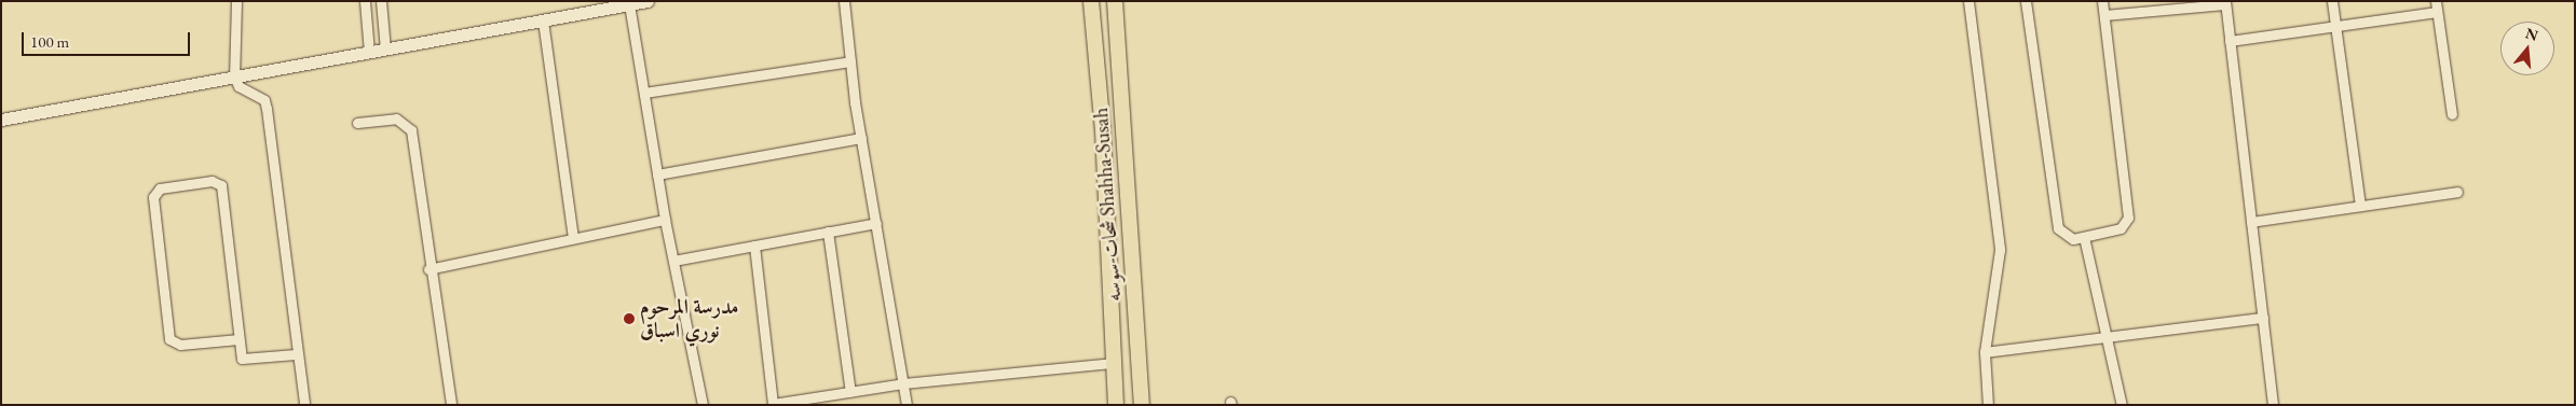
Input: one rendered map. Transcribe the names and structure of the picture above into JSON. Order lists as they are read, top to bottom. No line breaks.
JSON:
{"streets":{"main road":["شحات-سوسه Shahha-Susah"]},"places":["مدرسة المرحوم نوري اسباق"],"scale_bar":"100 m","north":"top"}
